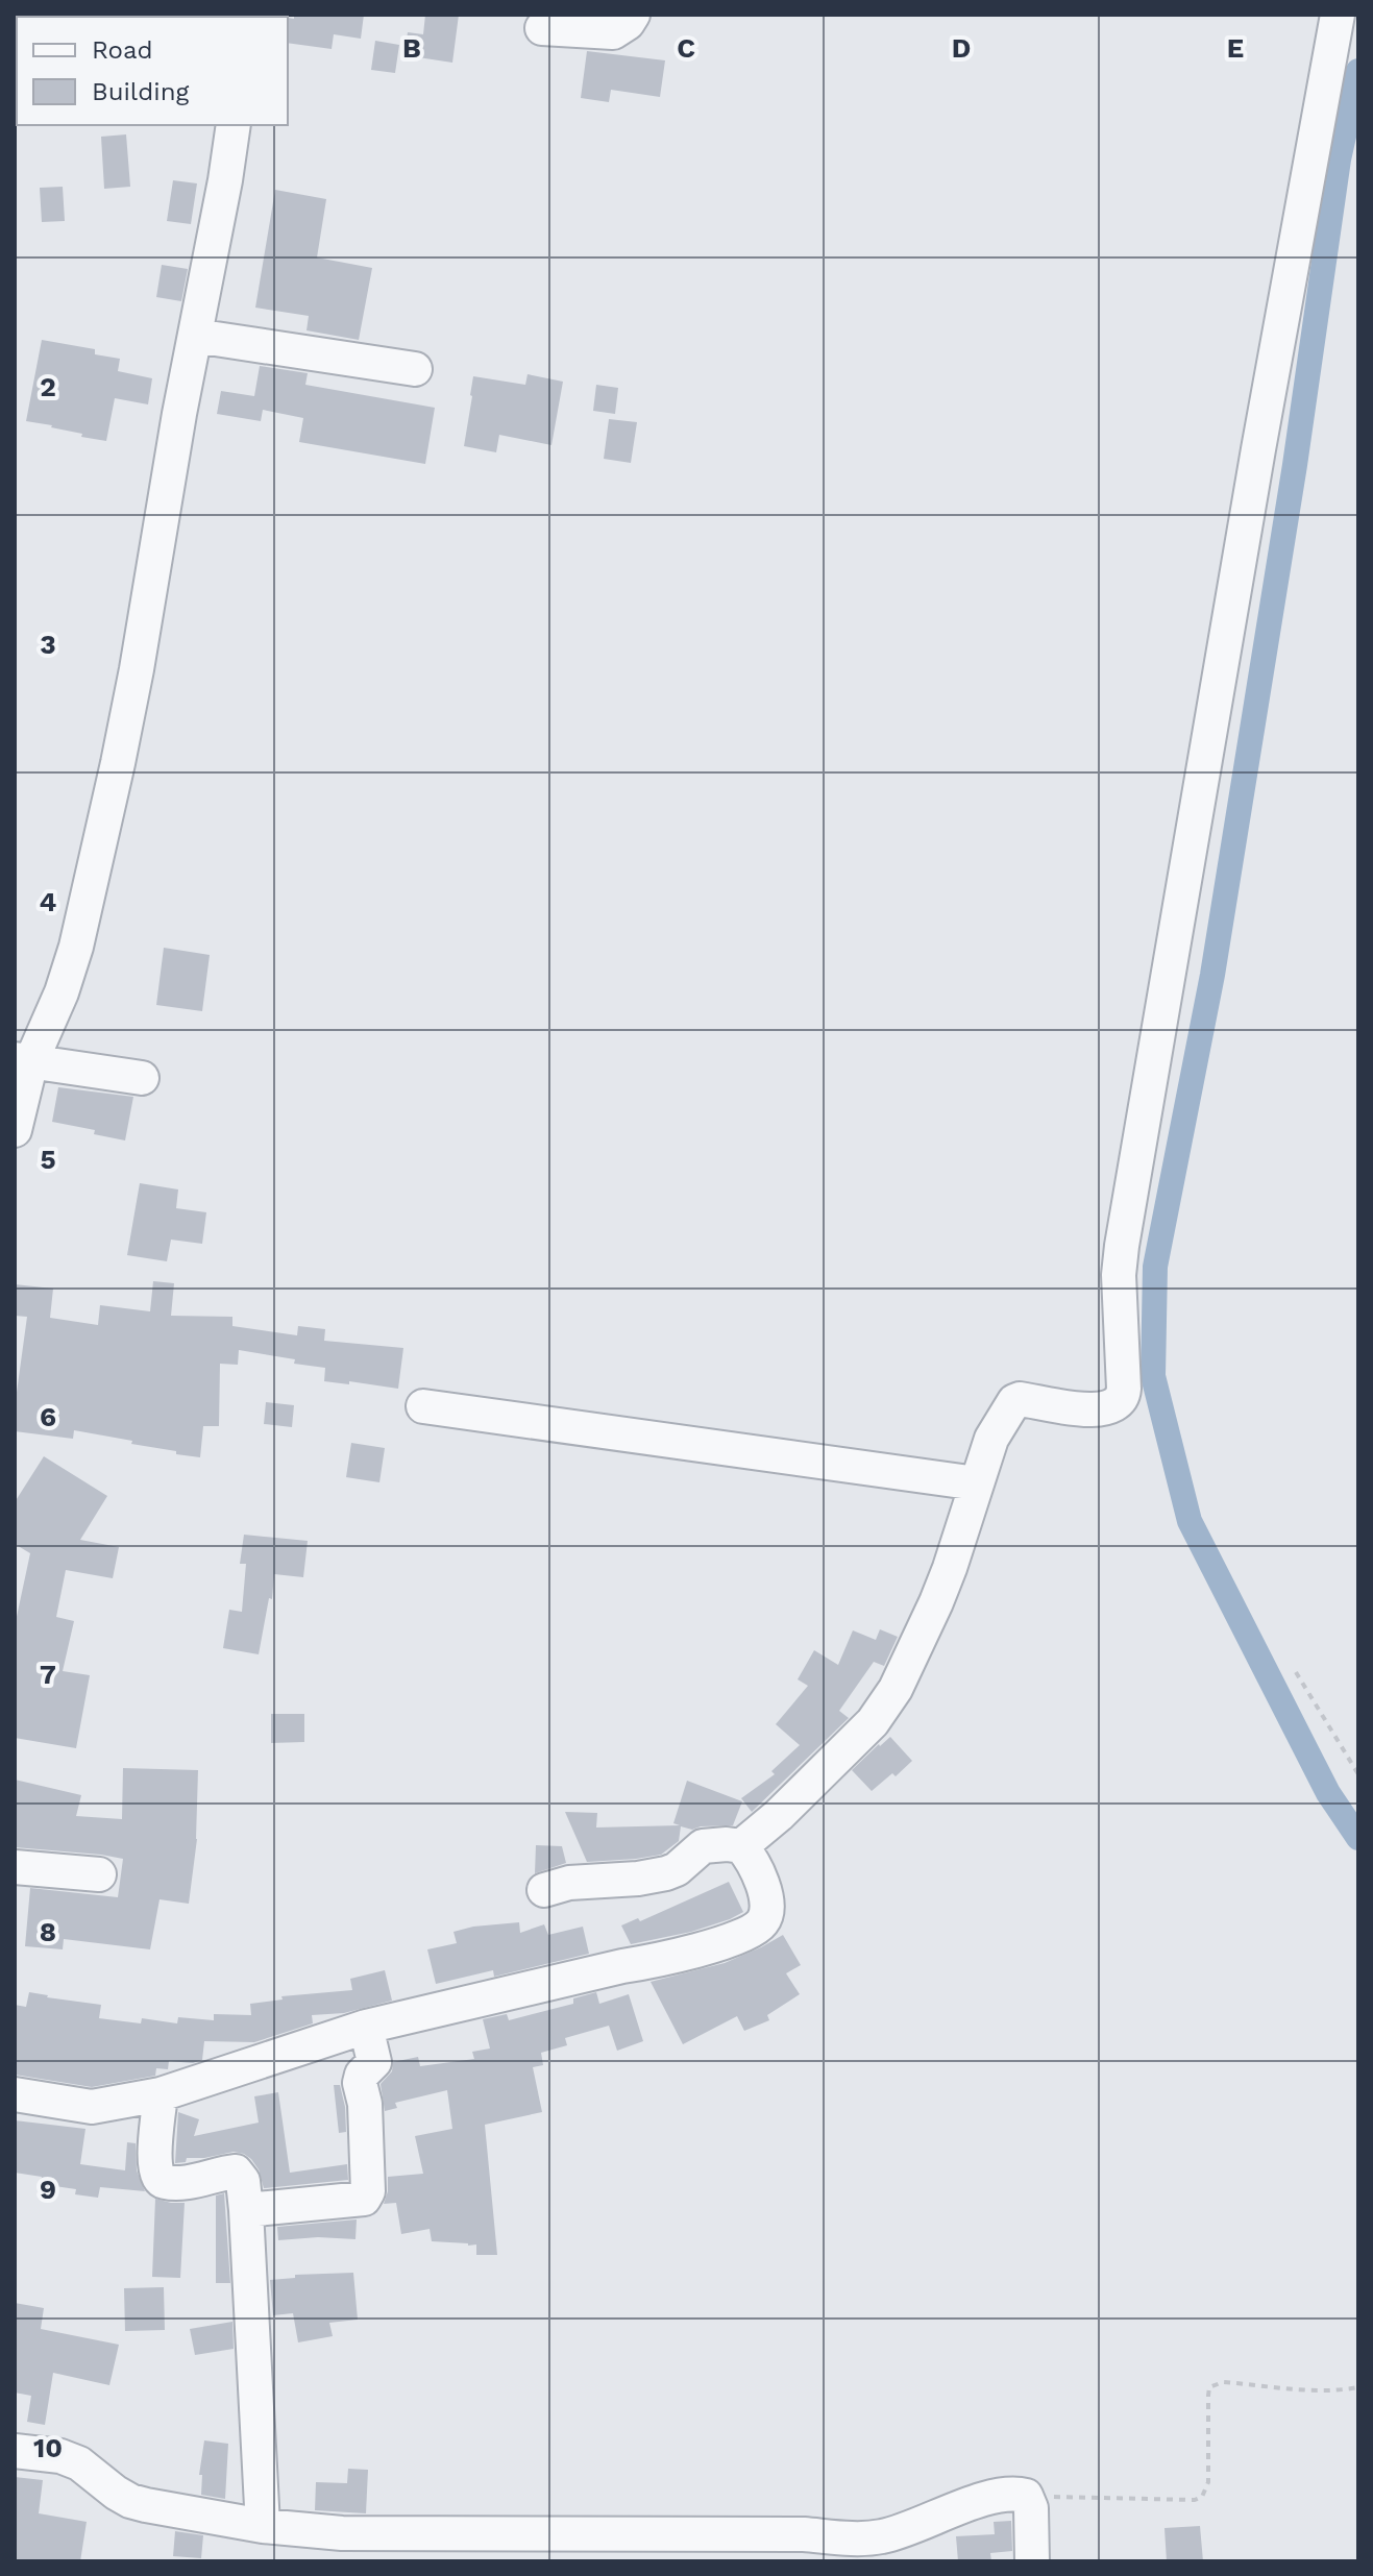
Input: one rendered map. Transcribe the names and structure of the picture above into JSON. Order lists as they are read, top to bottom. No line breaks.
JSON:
{"legend":["Road","Building"],"grid":{"columns":["B","C","D","E"],"rows":["2","3","4","5","6","7","8","9","10"]}}
